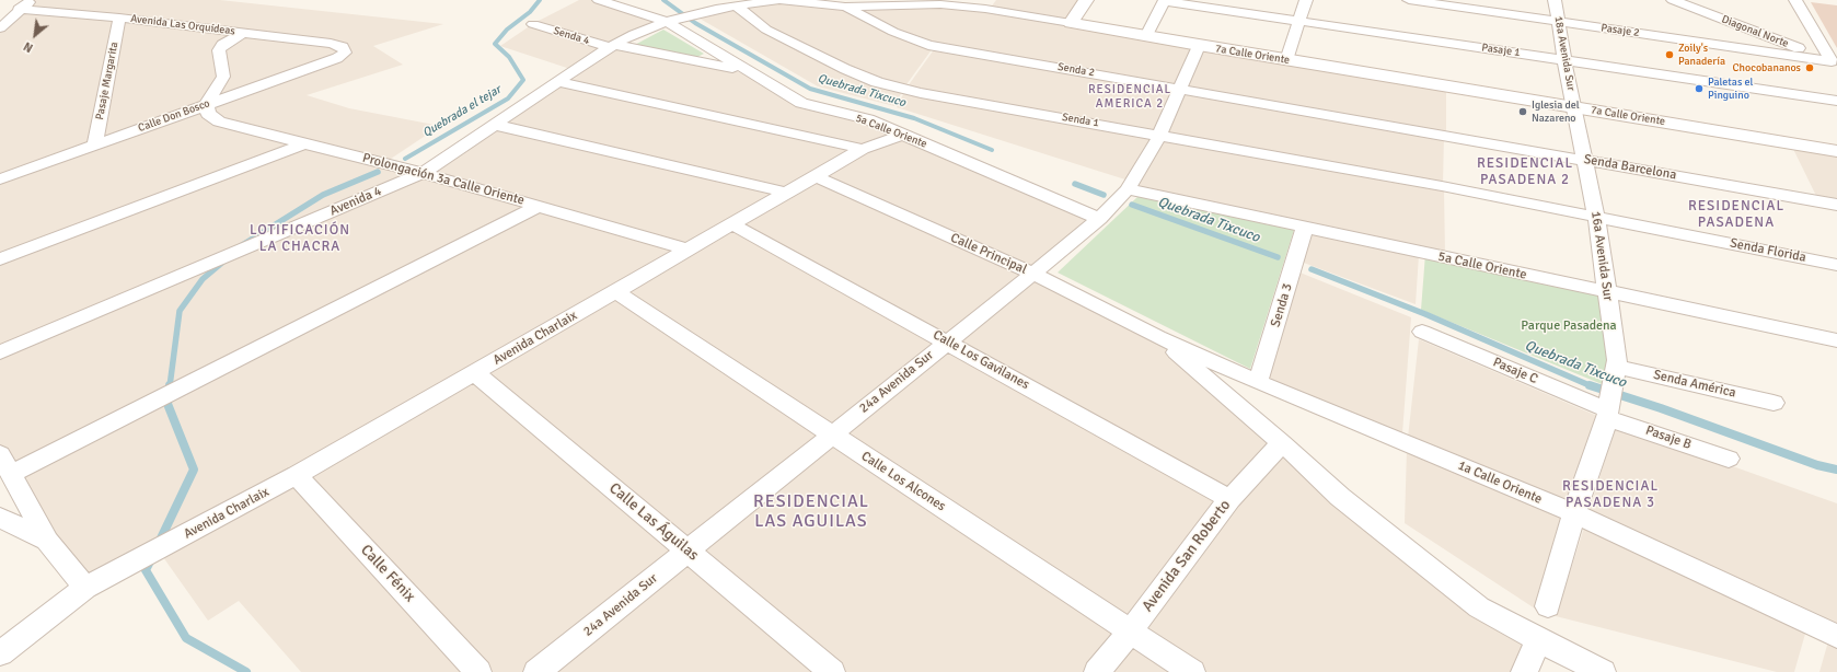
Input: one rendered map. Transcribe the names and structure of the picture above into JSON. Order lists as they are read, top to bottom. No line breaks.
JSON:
{"streets":{"street":["Avenida Las Orquídeas","Pasaje 2","Diagonal Norte","Senda 4","Pasaje 1","18a Avenida Sur","7a Calle Oriente","Senda 2","Pasaje Margarita","Calle Don Bosco","Senda 1","5a Calle Oriente","Senda Barcelona","Prolongación 3a Calle Oriente","Avenida 4","Senda Florida","Calle Principal","16a Avenida Sur","Senda 3","Avenida Charlaix","Calle Los Gavilanes","Pasaje C","24a Avenida Sur","Senda América","Pasaje B","Calle Los Alcones","1a Calle Oriente","Calle Las Águilas","Avenida San Roberto","Calle Fénix"]},"crossings":[["Avenida Las Orquídeas","Pasaje Margarita"],["Avenida Las Orquídeas","Calle Don Bosco"],["Pasaje 2","Diagonal Norte"],["Pasaje 2","18a Avenida Sur"],["Senda 4","5a Calle Oriente"],["Senda 4","Avenida 4"],["Pasaje 1","18a Avenida Sur"],["18a Avenida Sur","7a Calle Oriente"],["18a Avenida Sur","16a Avenida Sur"],["7a Calle Oriente","Senda 2"],["7a Calle Oriente","Senda 1"],["7a Calle Oriente","5a Calle Oriente"],["7a Calle Oriente","Avenida 4"],["7a Calle Oriente","16a Avenida Sur"],["7a Calle Oriente","24a Avenida Sur"],["Senda 2","Senda Barcelona"],["Senda 2","24a Avenida Sur"],["Pasaje Margarita","Calle Don Bosco"],["Calle Don Bosco","Prolongación 3a Calle Oriente"],["Senda 1","Senda Florida"],["Senda 1","24a Avenida Sur"],["5a Calle Oriente","Avenida 4"],["5a Calle Oriente","16a Avenida Sur"],["5a Calle Oriente","Senda 3"],["5a Calle Oriente","Avenida Charlaix"],["5a Calle Oriente","24a Avenida Sur"],["Senda Barcelona","16a Avenida Sur"],["Prolongación 3a Calle Oriente","Avenida 4"],["Prolongación 3a Calle Oriente","Avenida Charlaix"],["Senda Florida","16a Avenida Sur"],["Calle Principal","Avenida Charlaix"],["Calle Principal","24a Avenida Sur"],["Calle Principal","1a Calle Oriente"],["16a Avenida Sur","Pasaje C"],["16a Avenida Sur","Senda América"],["16a Avenida Sur","Pasaje B"],["16a Avenida Sur","1a Calle Oriente"],["Senda 3","1a Calle Oriente"],["Avenida Charlaix","Calle Los Gavilanes"],["Avenida Charlaix","Calle Los Alcones"],["Avenida Charlaix","Calle Las Águilas"],["Avenida Charlaix","Calle Fénix"],["Calle Los Gavilanes","24a Avenida Sur"],["Calle Los Gavilanes","Avenida San Roberto"],["Pasaje C","Pasaje B"],["24a Avenida Sur","Calle Los Alcones"],["24a Avenida Sur","Calle Las Águilas"],["Calle Los Alcones","Avenida San Roberto"]],"districts":["RESIDENCIAL AMERICA 2","RESIDENCIAL PASADENA 2","RESIDENCIAL PASADENA","LOTIFICACIÓN LA CHACRA","RESIDENCIAL PASADENA 3","RESIDENCIAL LAS AGUILAS"],"water":["Quebrada Tixcuco","Quebrada el tejar"],"parks":["Parque Pasadena"],"places":["Zoily's Panadería","Chocobananos","Paletas el Pinguino","Iglesia del Nazareno"],"north":"bottom left"}
